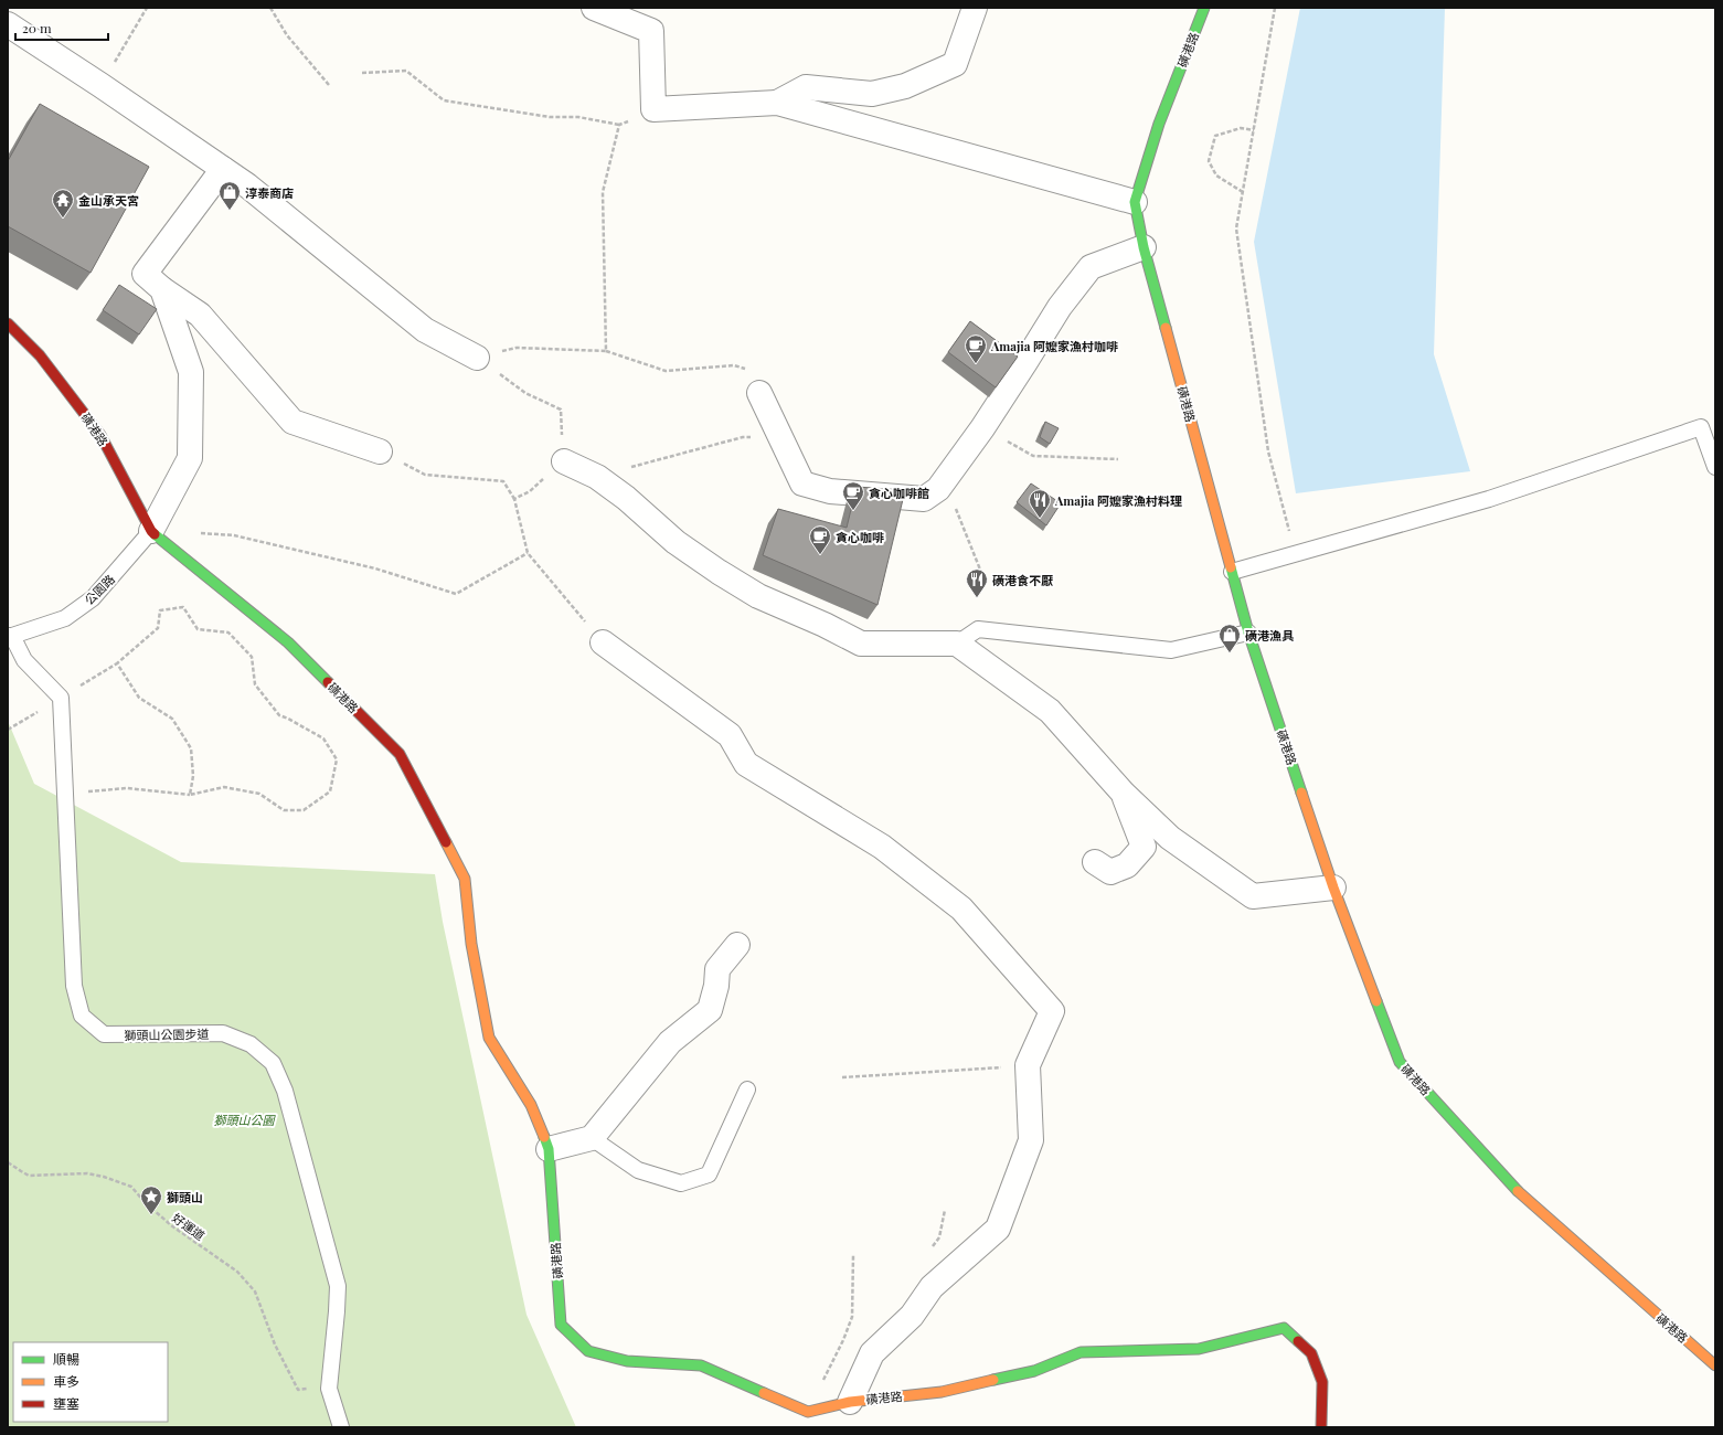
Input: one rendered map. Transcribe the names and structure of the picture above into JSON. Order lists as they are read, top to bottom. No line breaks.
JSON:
{"streets":{"street":["磺港路"],"lane":["公園路","獅頭山公園步道"],"path":["好運道"]},"crossings":[["磺港路","公園路"]],"parks":["獅頭山公園"],"places":{"shop":["淳泰商店","磺港漁具"],"temple":["金山承天宮"],"cafe":["Amajia 阿嬤家漁村咖啡","貪心咖啡館","貪心咖啡"],"restaurant":["Amajia 阿嬤家漁村料理","磺港食不厭"],"place":["獅頭山"]},"legend":["順暢","車多","壅塞"],"scale_bar":"20 m"}
